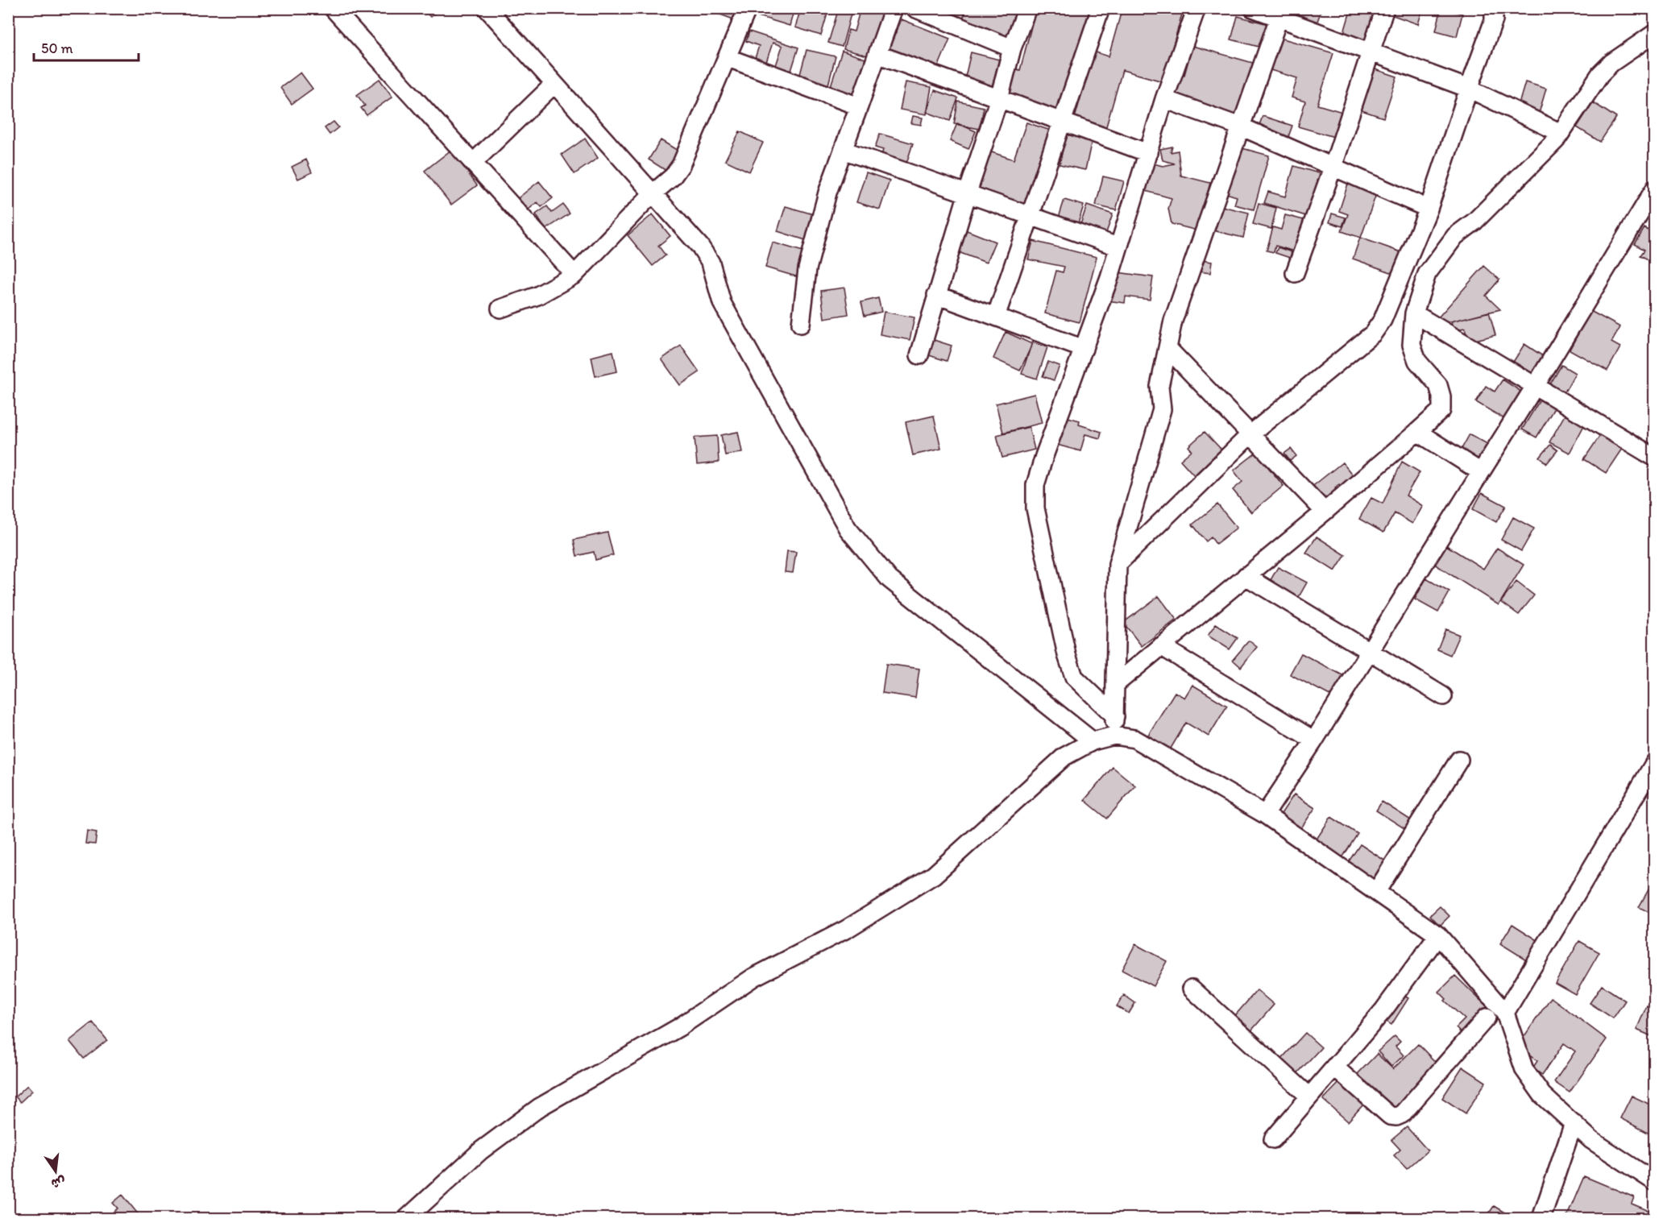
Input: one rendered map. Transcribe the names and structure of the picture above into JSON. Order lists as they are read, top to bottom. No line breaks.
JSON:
{"scale_bar":"50 m","north":"bottom"}
